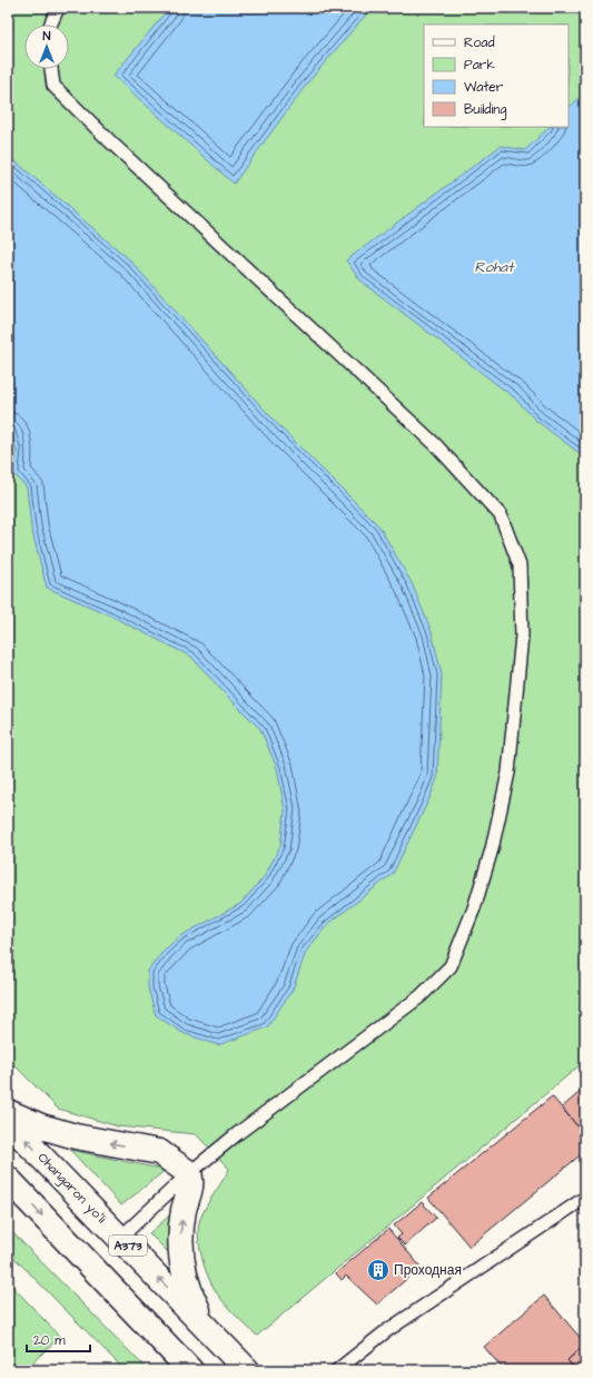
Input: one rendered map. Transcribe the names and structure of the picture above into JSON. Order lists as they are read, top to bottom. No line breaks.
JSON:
{"streets":{"main road":["Ohangaron yoʻli","A373"]},"water":["Rohat"],"places":{"building":["Проходная"]},"legend":["Road","Park","Water","Building"],"scale_bar":"20 m","north":"top"}
